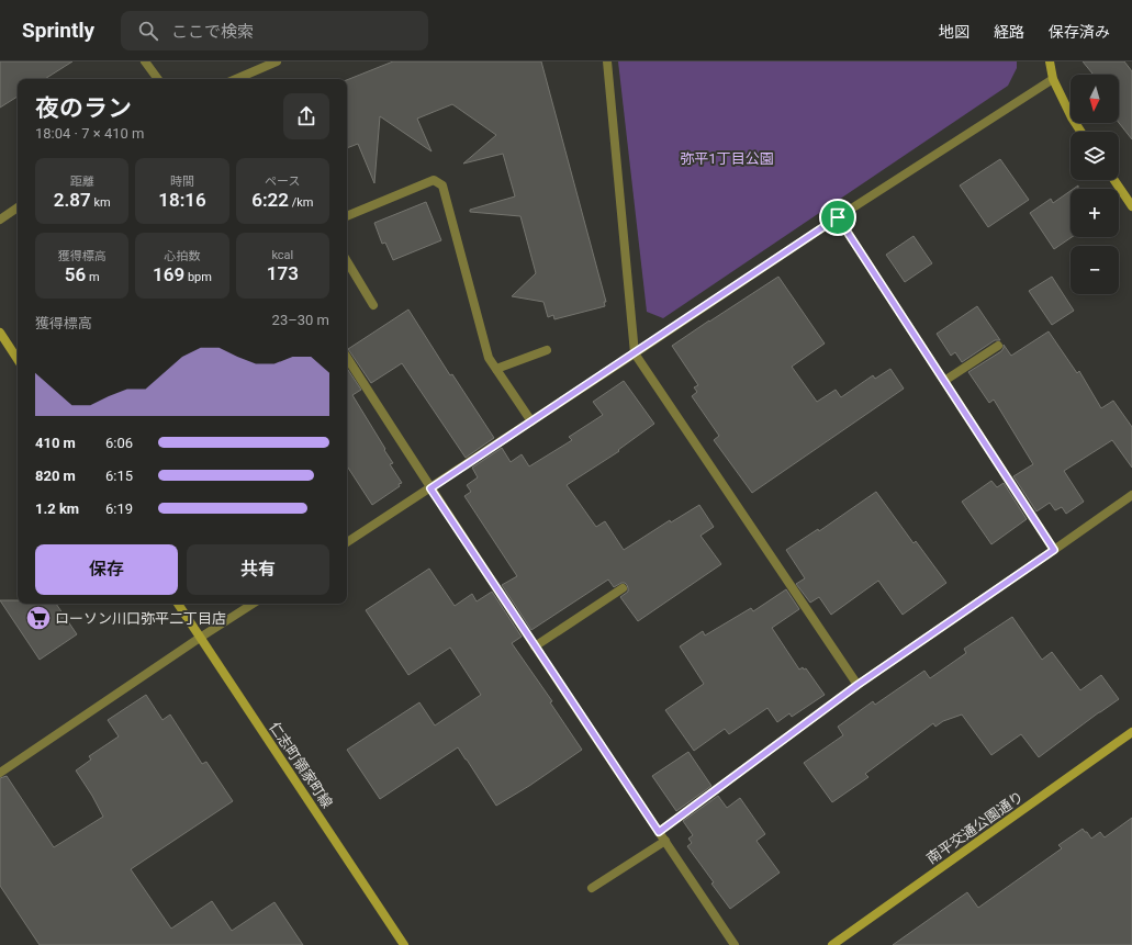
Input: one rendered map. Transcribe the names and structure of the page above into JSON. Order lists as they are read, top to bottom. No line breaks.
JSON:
{"streets":{"street":["仁志町領家町線","南平交通公園通り"]},"parks":["弥平1丁目公園"],"places":{"supermarket":["ローソン川口弥平二丁目店"]},"north":"bottom","page":{"header":"Sprintly","search":"ここで検索","nav":["地図","経路","保存済み"],"map_buttons":["+","−"],"heading":["夜のラン","18:04 · 7 × 410 m"],"stats":[["距離","2.87 km"],["時間","18:16"],["ペース","6:22 /km"],["獲得標高","56 m"],["心拍数","169 bpm"],["kcal","173"]],"chart":["獲得標高","23–30 m"],"list":[{"name":"410 m","note":"6:06"},{"name":"820 m","note":"6:15"},{"name":"1.2 km","note":"6:19"}],"buttons":["保存","共有"]}}
